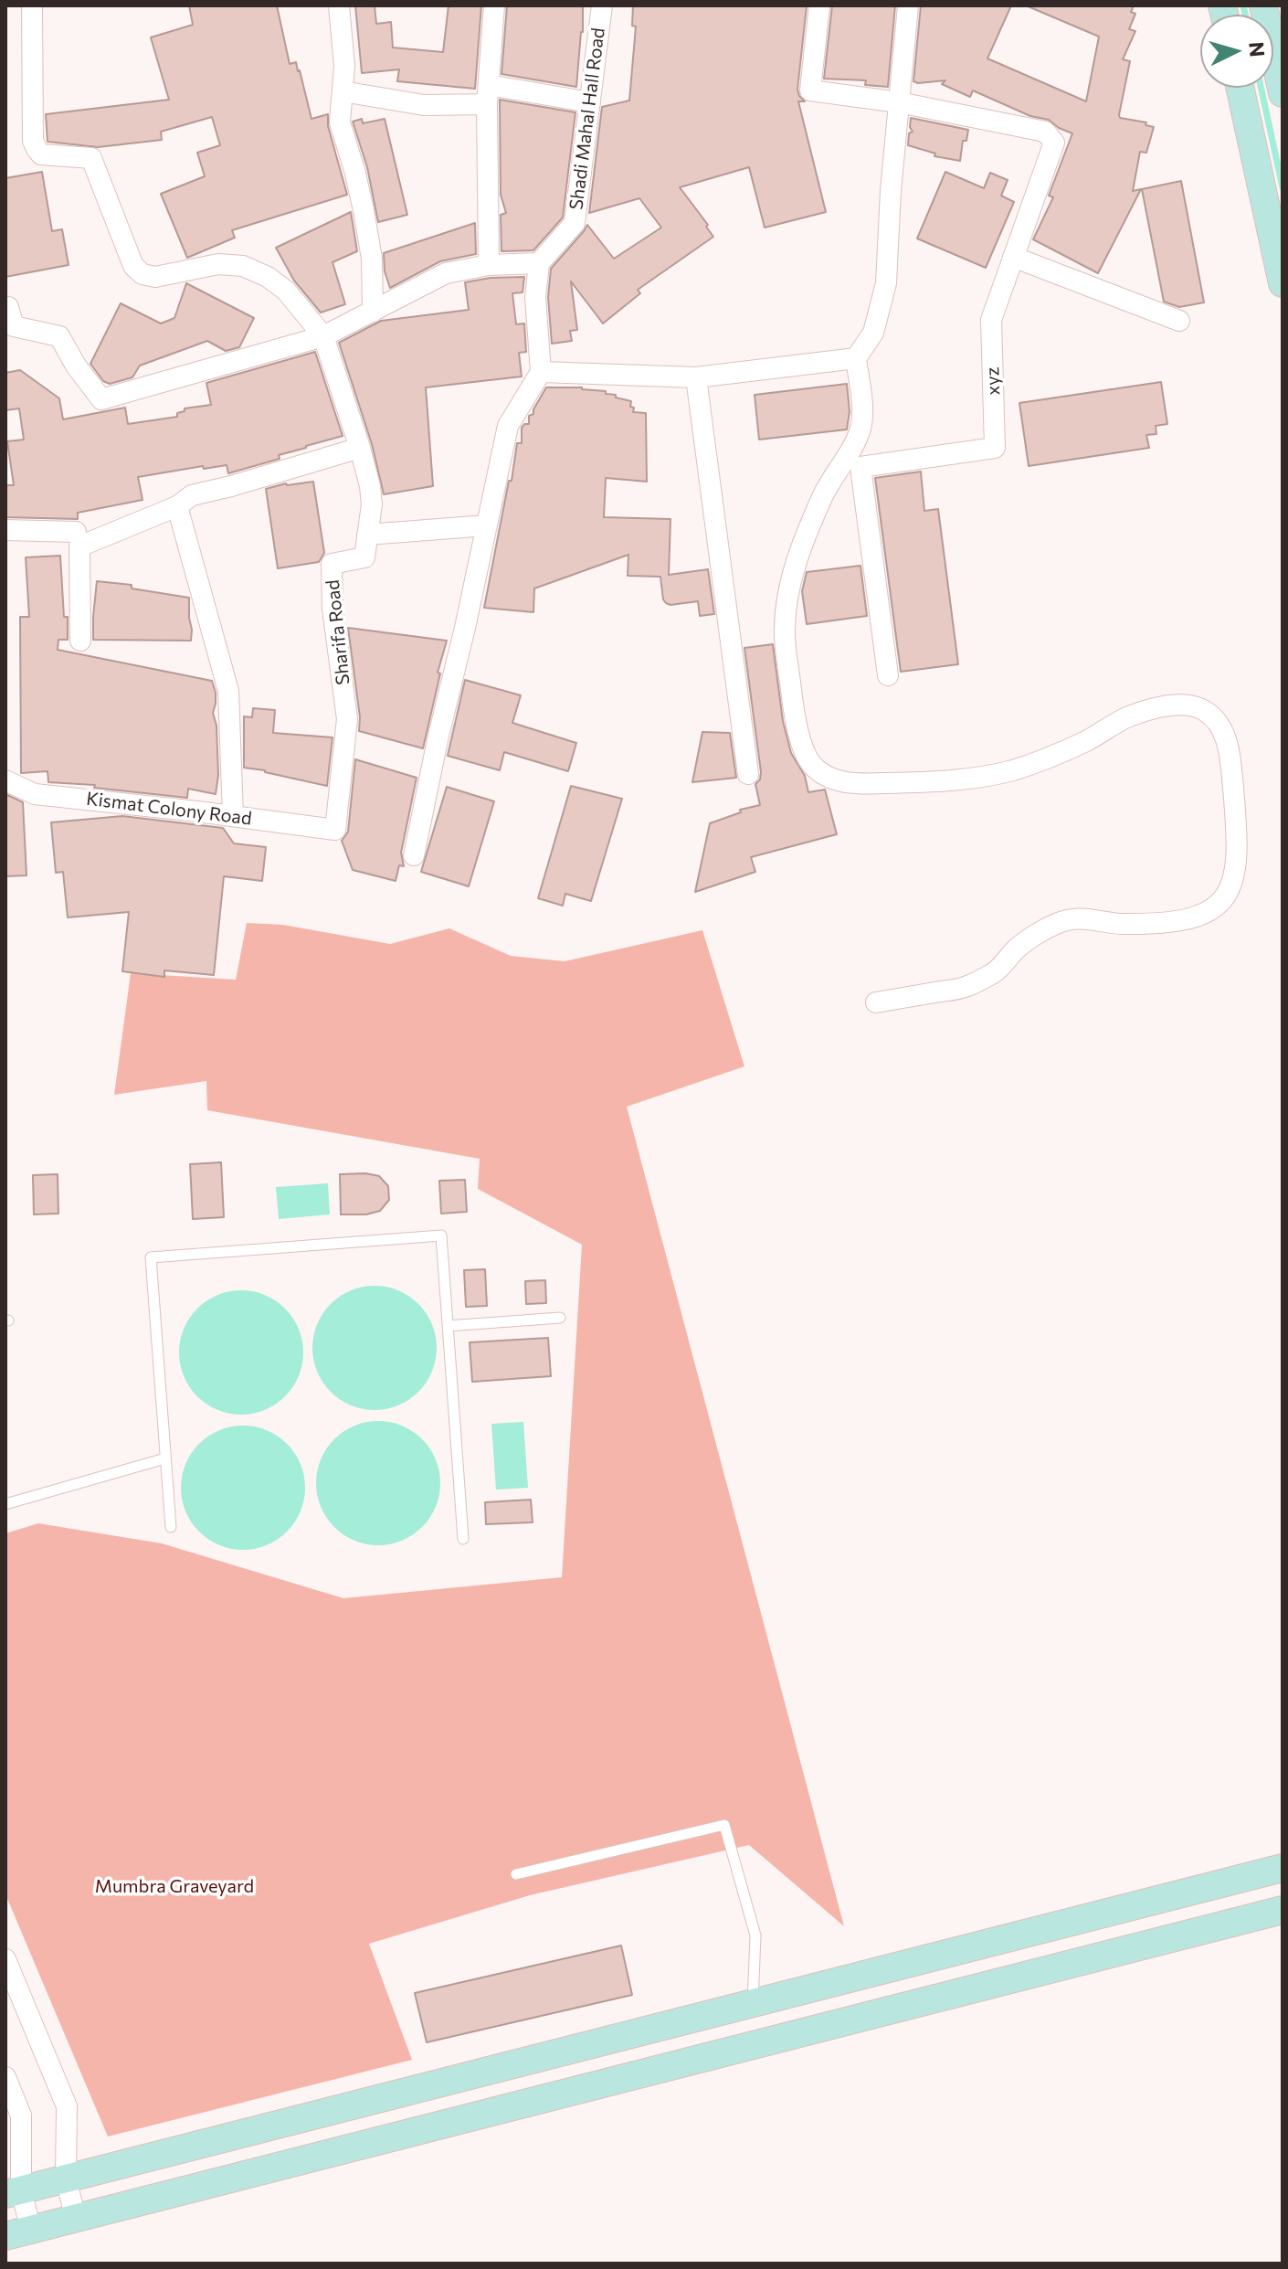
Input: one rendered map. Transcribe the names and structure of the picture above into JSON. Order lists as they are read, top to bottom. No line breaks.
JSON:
{"streets":{"street":["Shadi Mahal Hall Road","xyz","Sharifa Road","Kismat Colony Road"]},"crossings":[["Sharifa Road","Kismat Colony Road"]],"parks":["Mumbra Graveyard"],"north":"right"}
